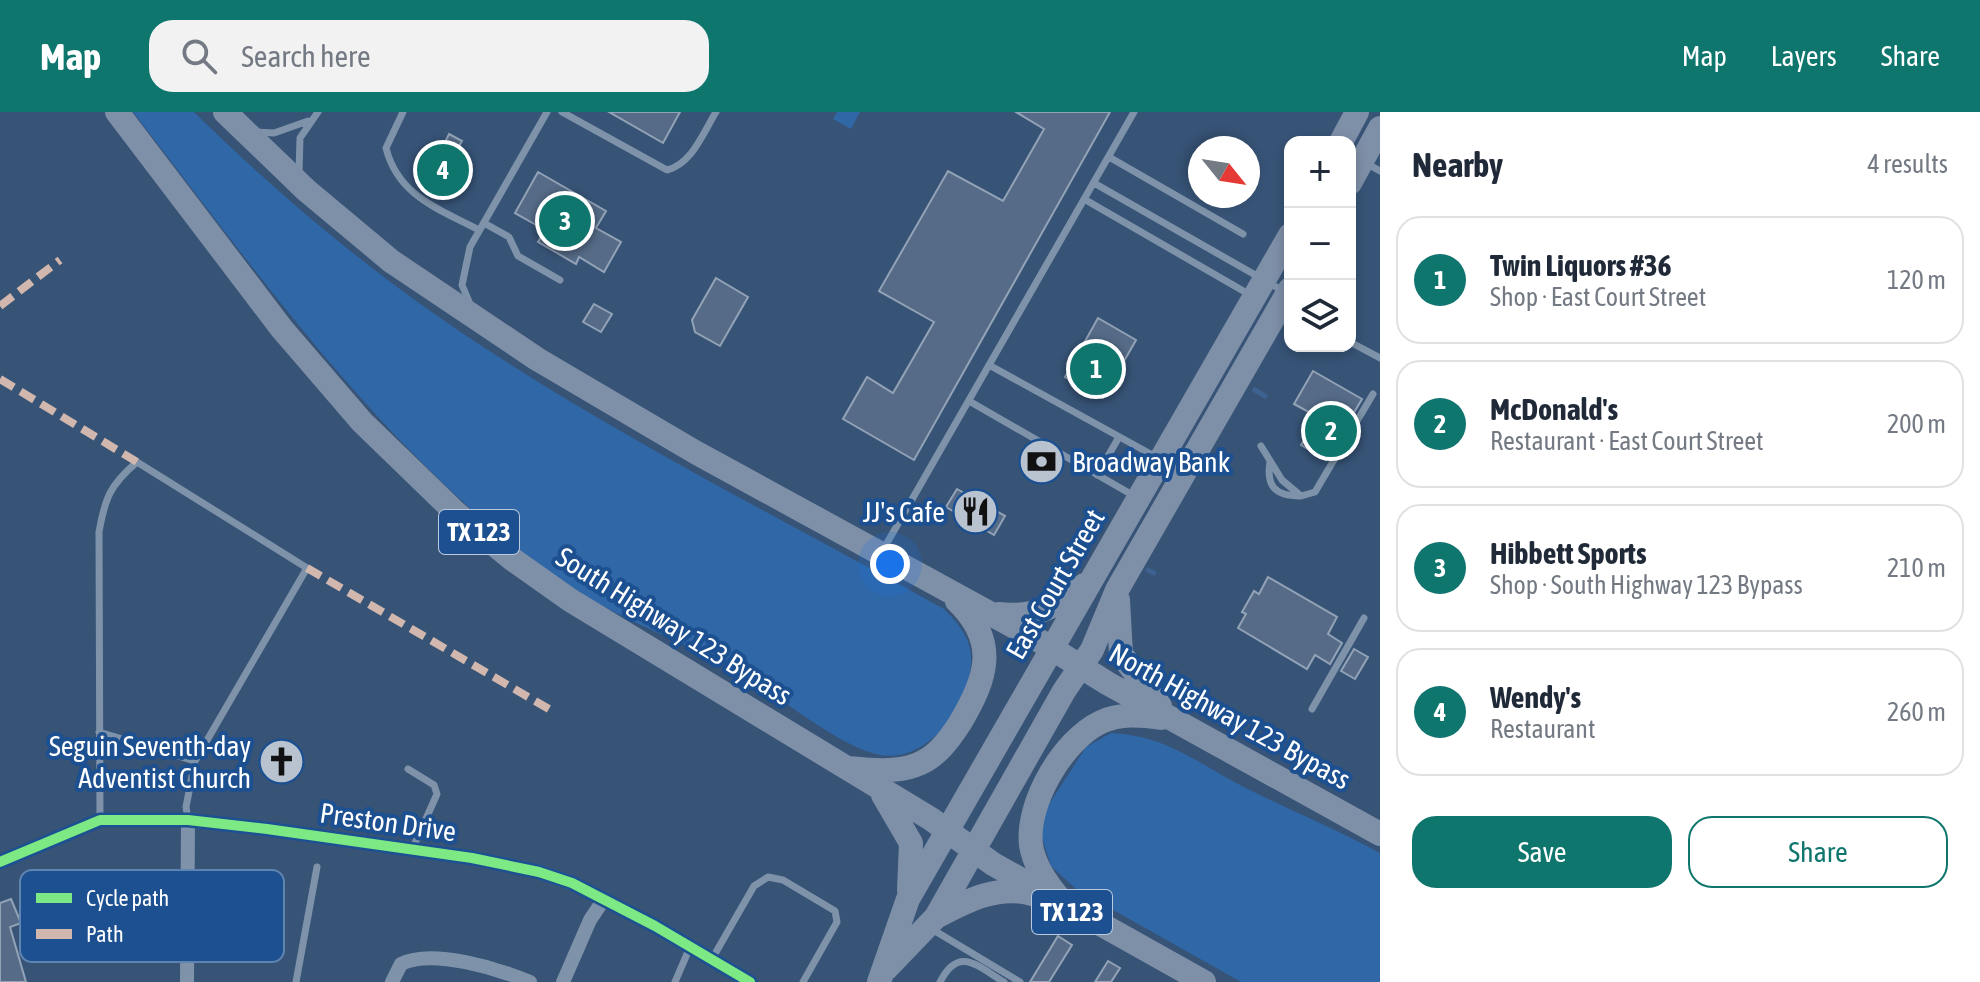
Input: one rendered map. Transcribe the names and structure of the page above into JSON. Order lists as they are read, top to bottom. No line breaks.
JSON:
{"streets":{"main road":["TX 123","East Court Street","South Highway 123 Bypass","North Highway 123 Bypass"],"street":["Preston Drive"]},"crossings":[["TX 123","East Court Street"],["TX 123","South Highway 123 Bypass"],["East Court Street","South Highway 123 Bypass"],["East Court Street","North Highway 123 Bypass"]],"places":{"bank":["Broadway Bank"],"restaurant":["JJ's Cafe"],"church":["Seguin Seventh-day Adventist Church"]},"legend":["Cycle path","Path"],"north":"bottom right","page":{"header":"Map","search":"Search here","nav":["Map","Layers","Share"],"heading":["Nearby","4 results"],"map_buttons":["+","−"],"pins":["4","3","1","2"],"list":[{"mark":"1","name":"Twin Liquors #36","note":"Shop · East Court Street","value":"120 m"},{"mark":"2","name":"McDonald's","note":"Restaurant · East Court Street","value":"200 m"},{"mark":"3","name":"Hibbett Sports","note":"Shop · South Highway 123 Bypass","value":"210 m"},{"mark":"4","name":"Wendy's","note":"Restaurant","value":"260 m"}],"buttons":["Save","Share"]}}
